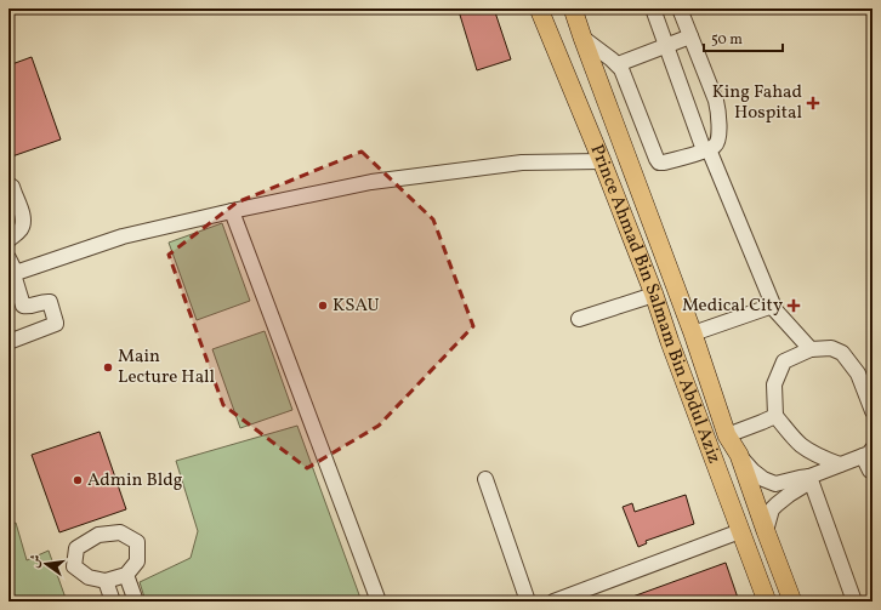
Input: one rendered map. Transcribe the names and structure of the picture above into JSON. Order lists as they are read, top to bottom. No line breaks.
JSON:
{"streets":{"main road":["Prince Ahmad Bin Salmam Bin Abdul Aziz"]},"places":{"health":["King Fahad Hospital","Medical City"],"other":["KSAU","Main Lecture Hall","Admin Bldg"]},"scale_bar":"50 m","north":"left"}
